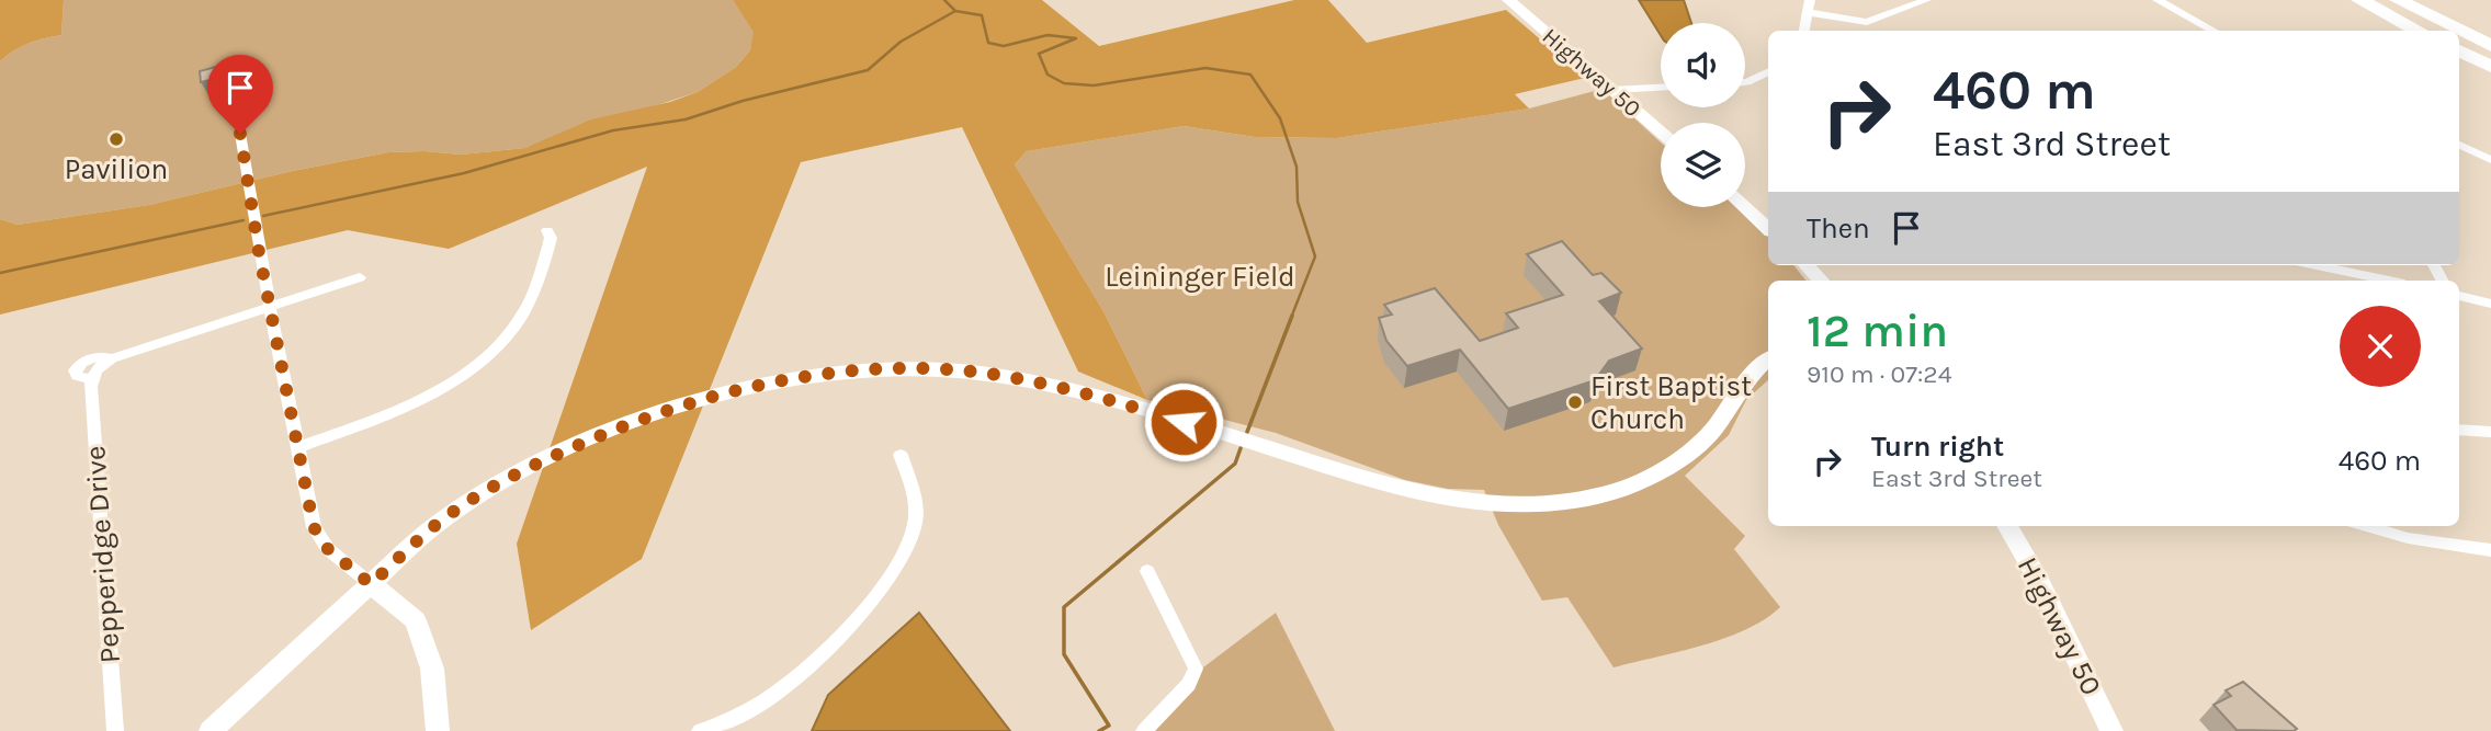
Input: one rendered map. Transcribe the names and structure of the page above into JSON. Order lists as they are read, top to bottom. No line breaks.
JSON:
{"streets":{"street":["Highway 50","Pepperidge Drive"]},"parks":["Leininger Field"],"places":["Pavilion","First Baptist Church"],"page":{"turn":["460 m","East 3rd Street"],"then":"Then","heading":["12 min","910 m · 07:24"],"list":[{"name":"Turn right","note":"East 3rd Street","value":"460 m"}]}}
